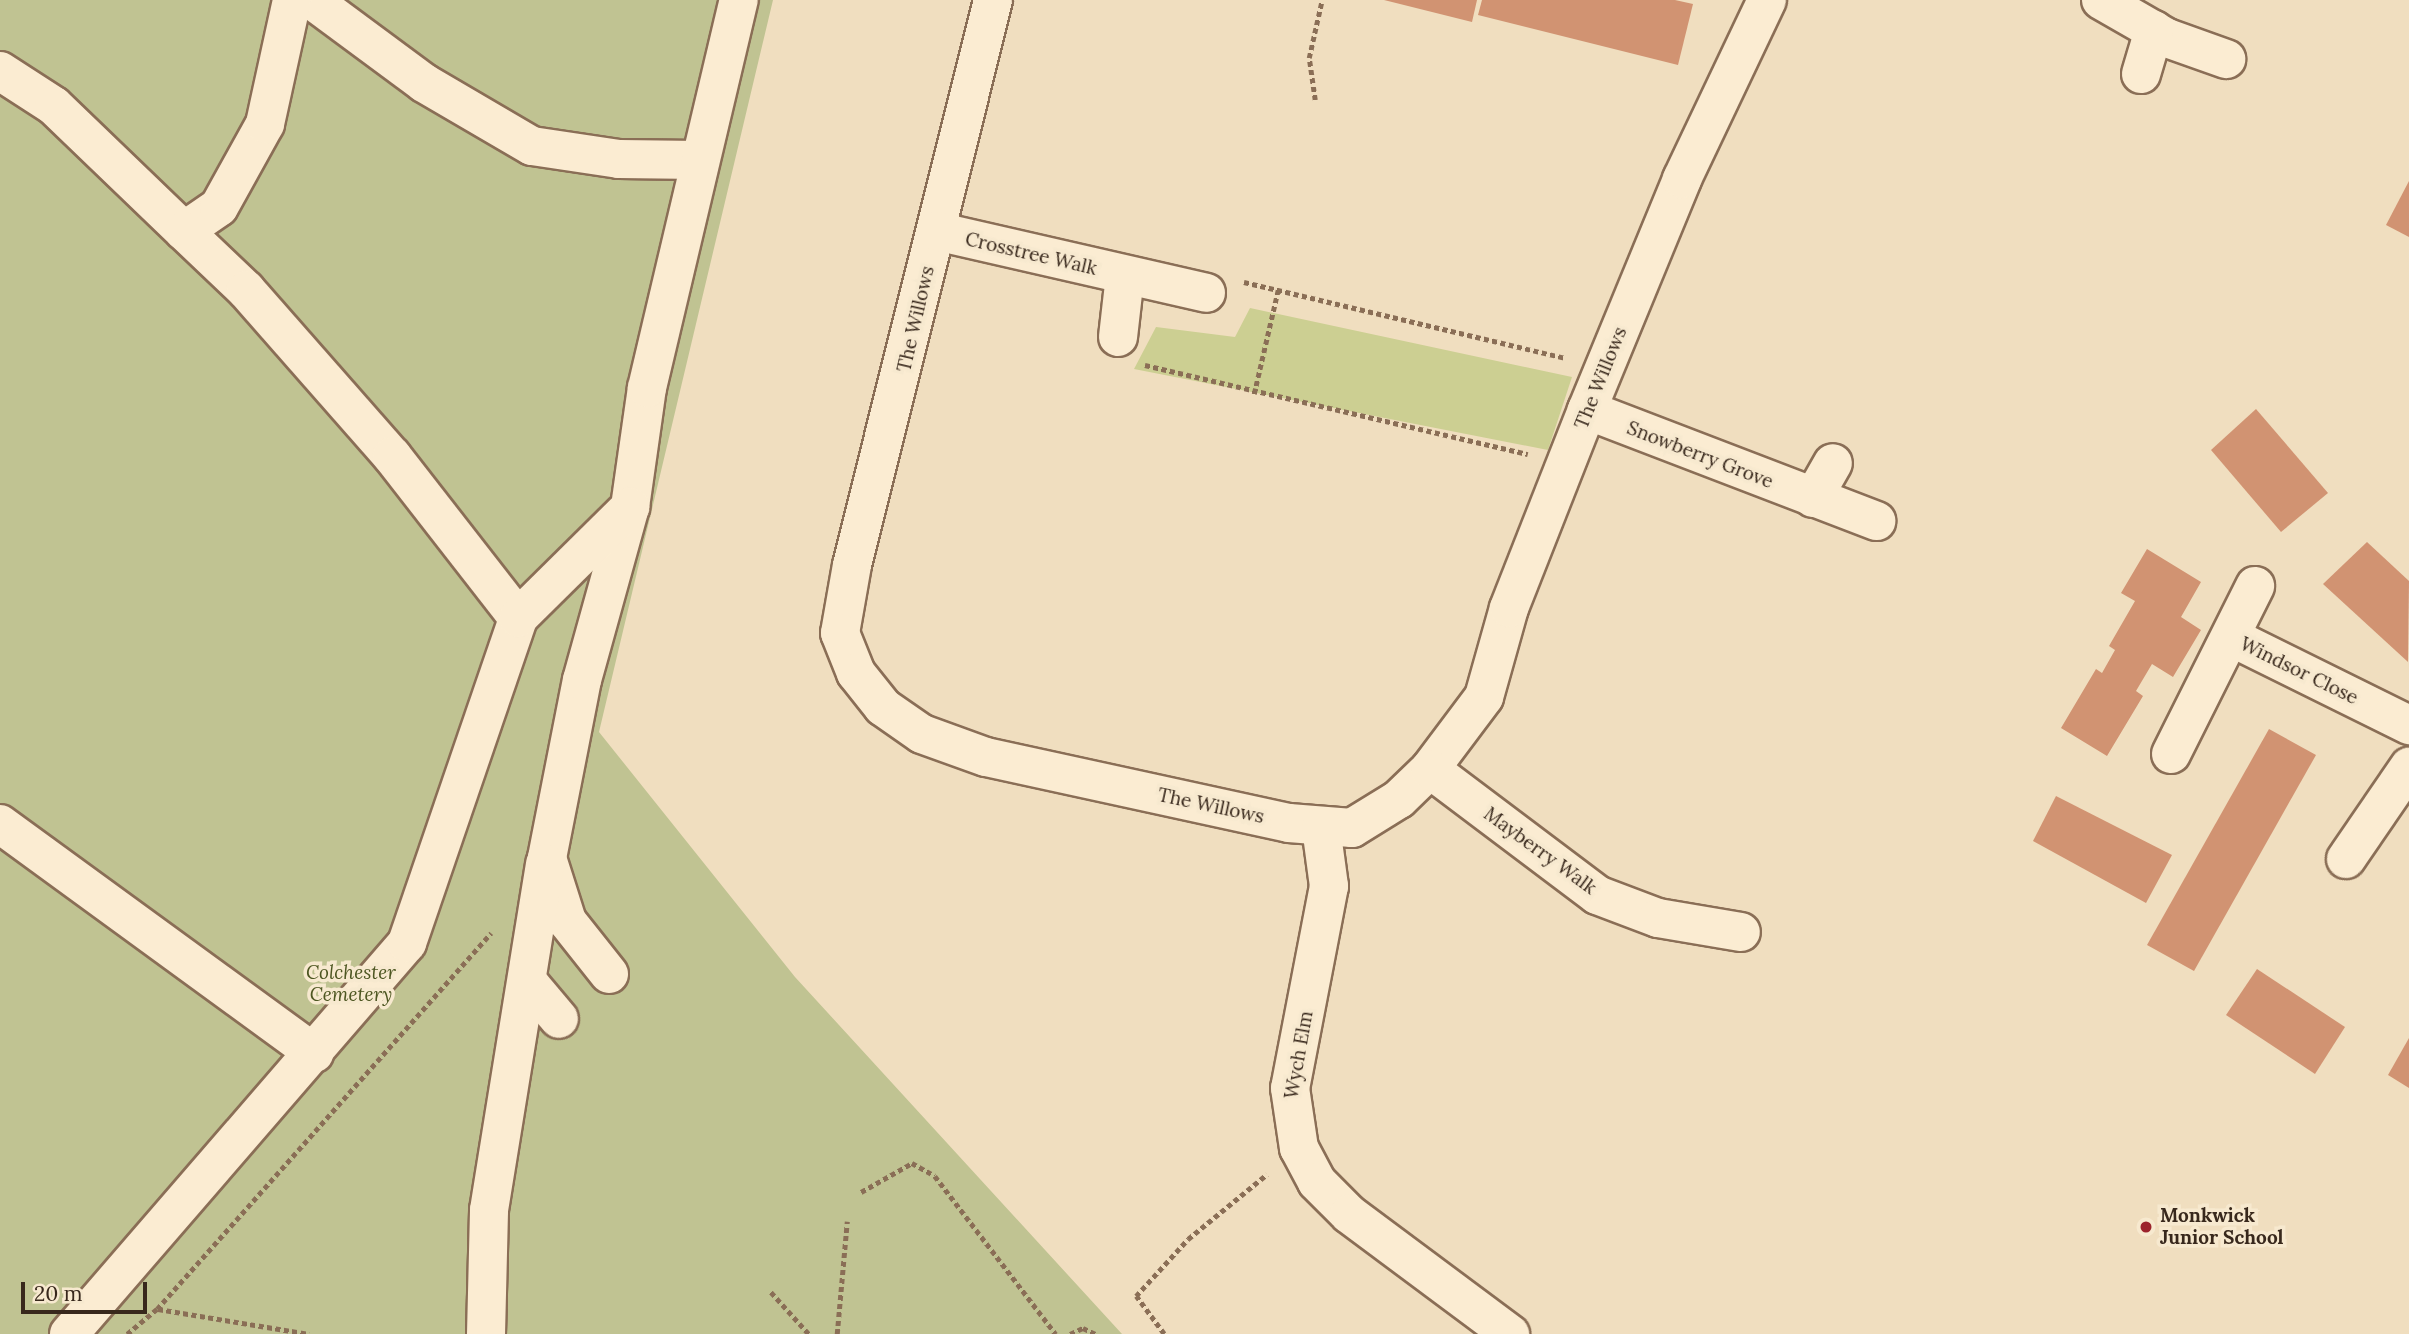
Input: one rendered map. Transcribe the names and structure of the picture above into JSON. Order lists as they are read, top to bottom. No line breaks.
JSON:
{"streets":{"street":["Crosstree Walk","The Willows","Snowberry Grove","Windsor Close","Mayberry Walk","Wych Elm"]},"crossings":[["Crosstree Walk","The Willows"],["The Willows","Snowberry Grove"],["The Willows","Mayberry Walk"],["The Willows","Wych Elm"]],"parks":["Colchester Cemetery"],"places":["Monkwick Junior School"],"scale_bar":"20 m"}
